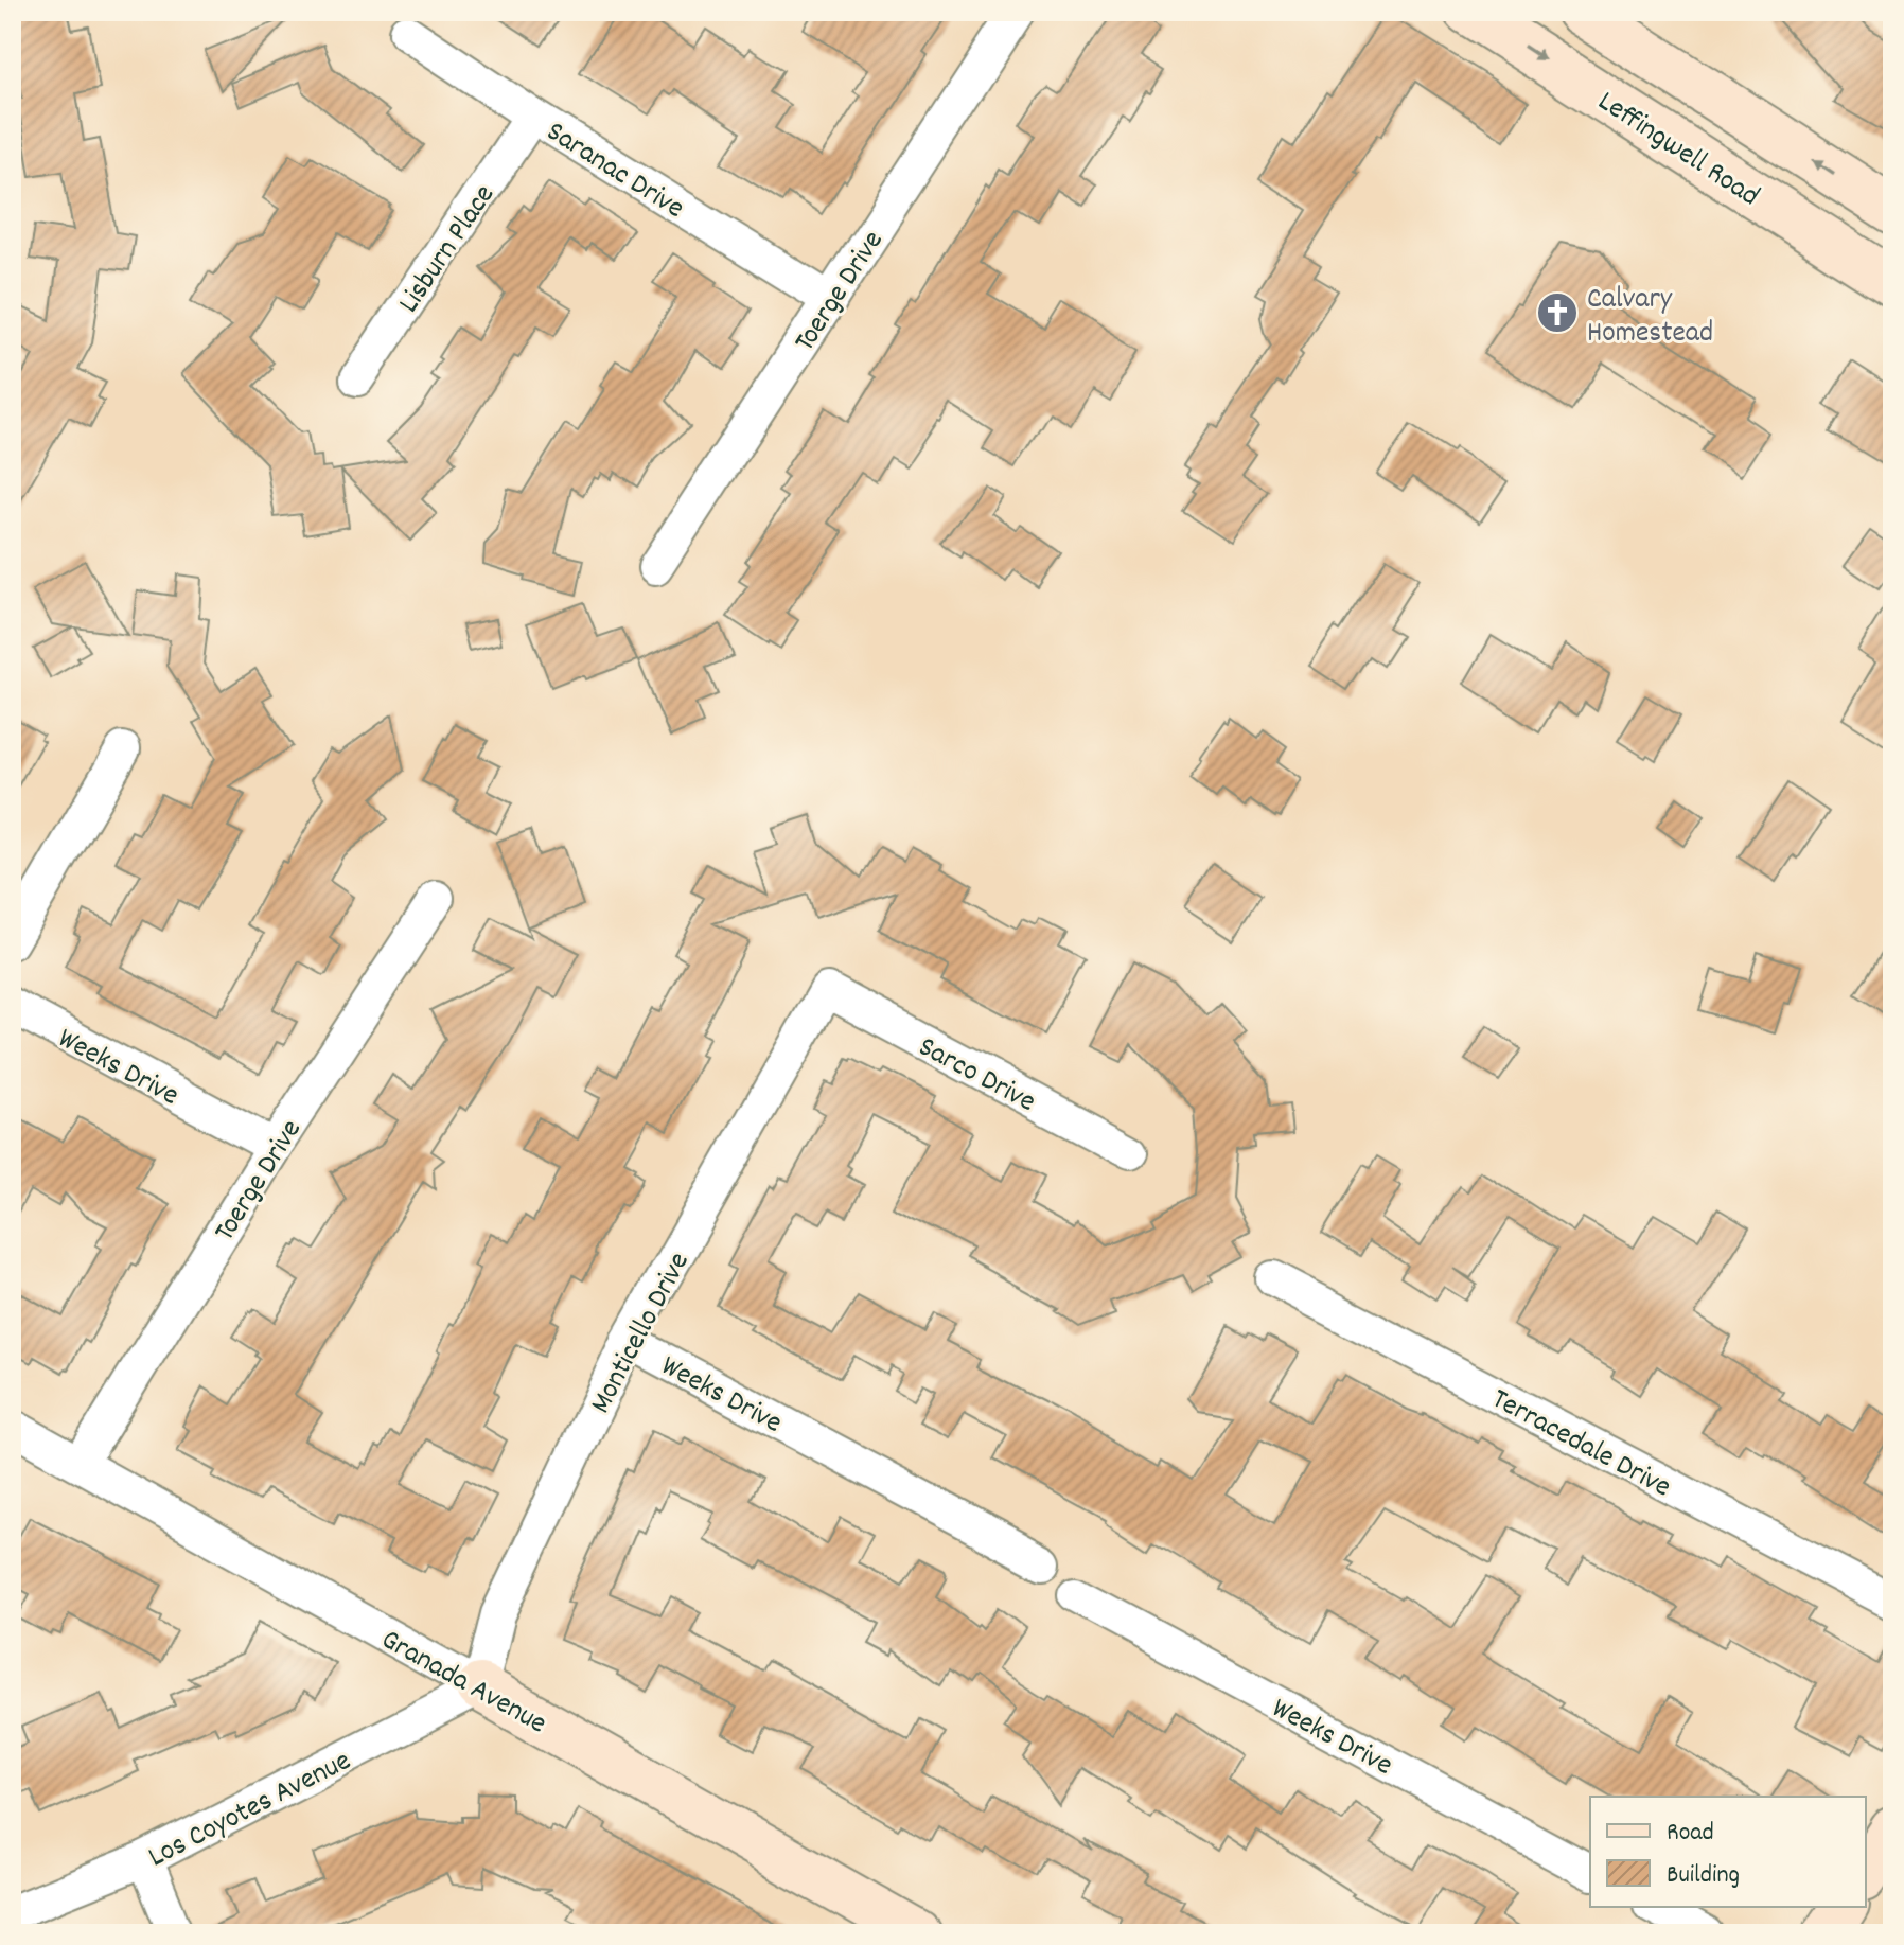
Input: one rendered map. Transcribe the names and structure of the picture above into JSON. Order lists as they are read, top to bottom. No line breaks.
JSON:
{"streets":{"main road":["Leffingwell Road","Granada Avenue"],"street":["Saranac Drive","Lisburn Place","Toerge Drive","Weeks Drive","Sarco Drive","Monticello Drive","Terracedale Drive","Los Coyotes Avenue"]},"crossings":[["Saranac Drive","Lisburn Place"],["Saranac Drive","Toerge Drive"],["Toerge Drive","Weeks Drive"],["Toerge Drive","Granada Avenue"],["Weeks Drive","Monticello Drive"],["Sarco Drive","Monticello Drive"],["Monticello Drive","Granada Avenue"],["Monticello Drive","Los Coyotes Avenue"],["Granada Avenue","Los Coyotes Avenue"]],"places":{"church":["Calvary Homestead"]},"legend":["Road","Building"]}
